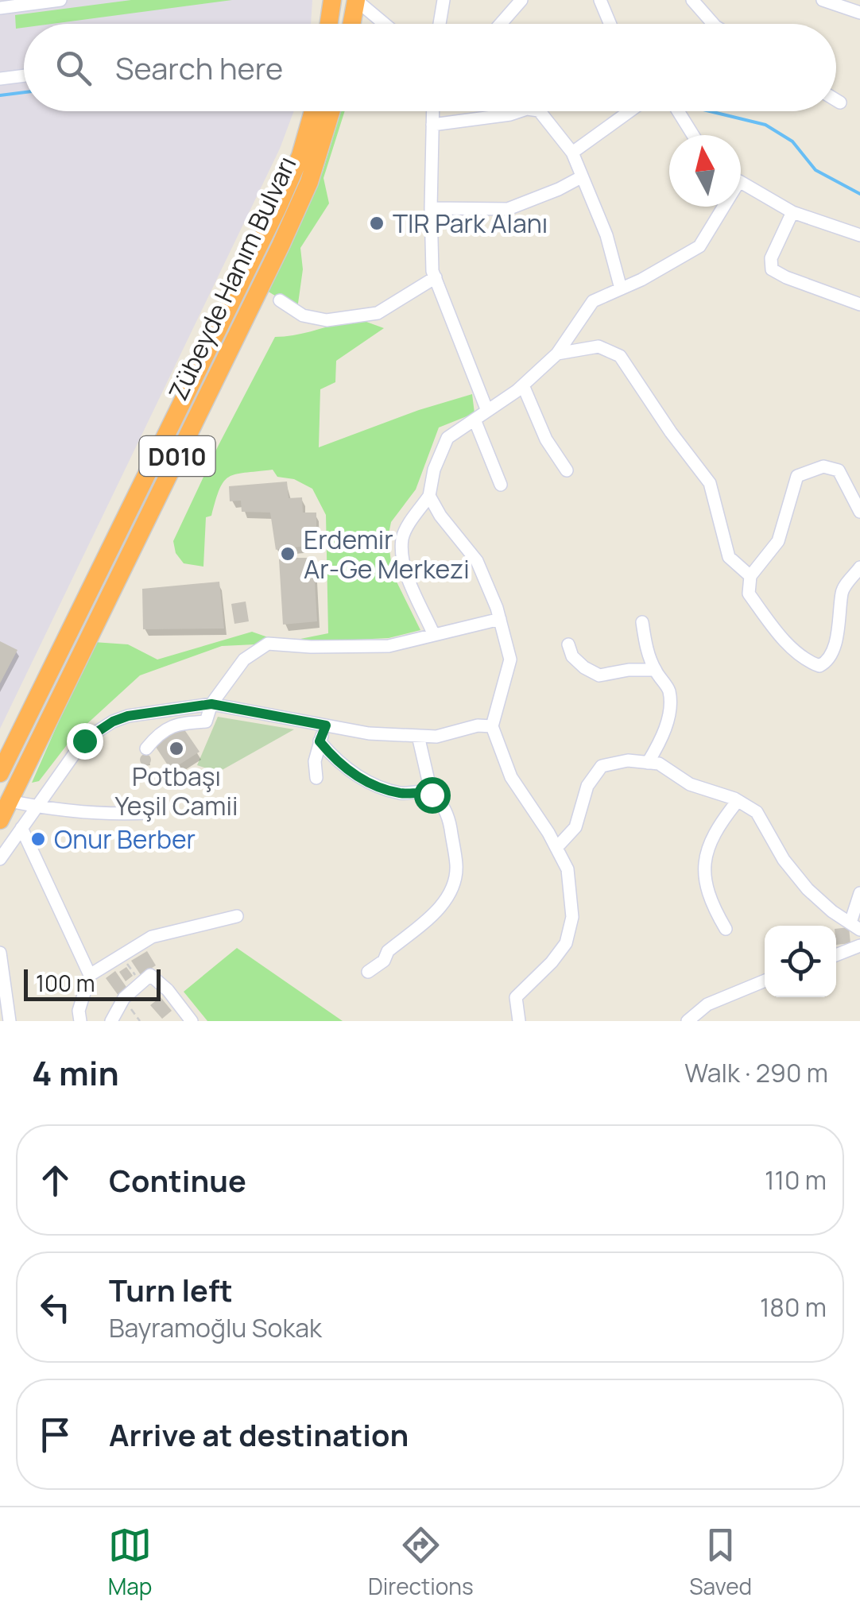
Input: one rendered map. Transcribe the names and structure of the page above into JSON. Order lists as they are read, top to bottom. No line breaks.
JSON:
{"streets":{"highway":["Zübeyde Hanım Bulvarı","D010"]},"places":["TIR Park Alanı","Erdemir Ar-Ge Merkezi","Potbaşı Yeşil Camii","Onur Berber"],"scale_bar":"100 m","north":"top","page":{"search":"Search here","scale":"100 m","heading":["4 min","Walk · 290 m"],"list":[["Continue","110 m"],["Turn left","Bayramoğlu Sokak","180 m"],"Arrive at destination"],"nav":["Map","Directions","Saved"]}}
